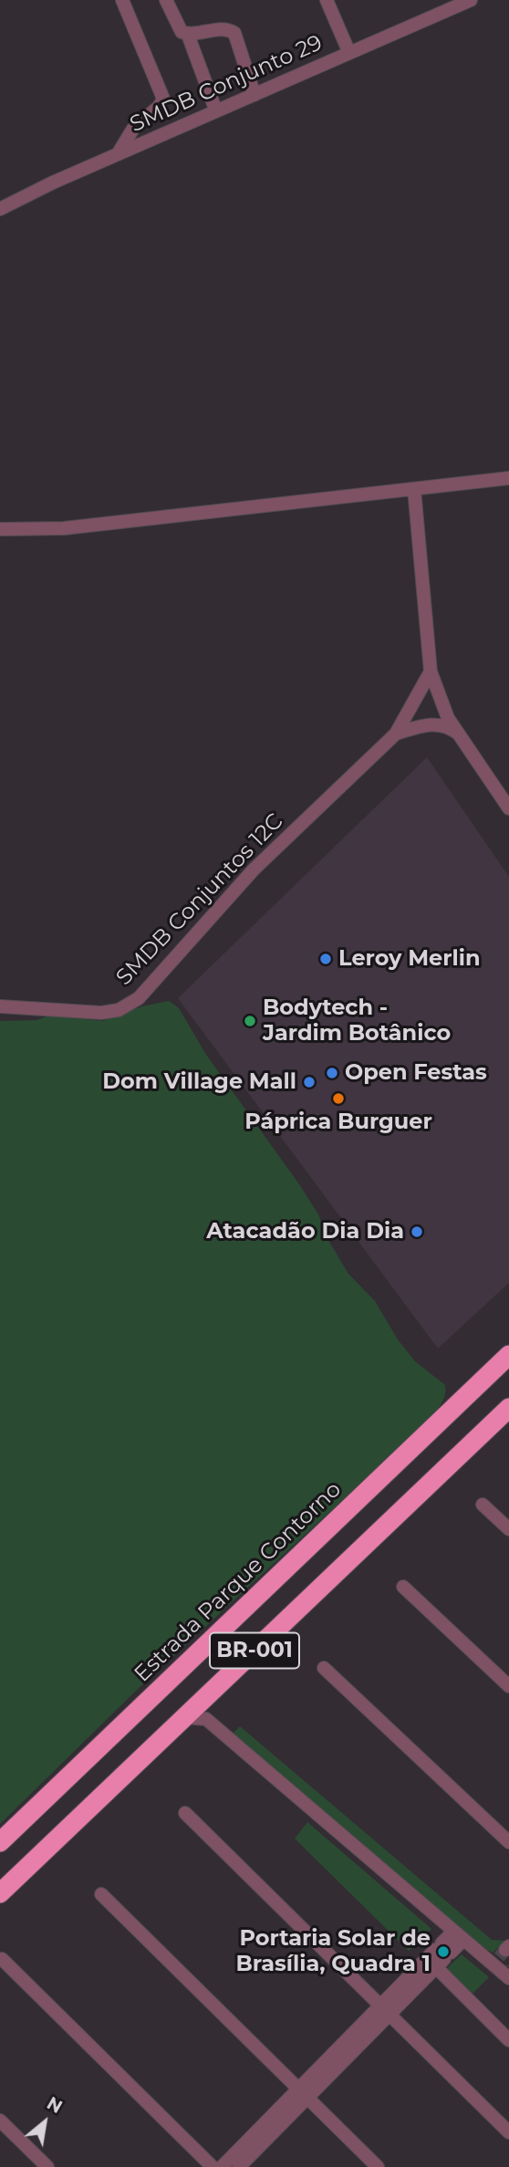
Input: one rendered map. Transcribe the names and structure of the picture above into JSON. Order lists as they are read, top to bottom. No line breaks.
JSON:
{"streets":{"highway":["Estrada Parque Contorno","BR-001"],"street":["SMDB Conjunto 29","SMDB Conjuntos 12C"]},"places":["Leroy Merlin","Bodytech - Jardim Botânico","Open Festas","Dom Village Mall","Páprica Burguer","Atacadão Dia Dia","Portaria Solar de Brasília, Quadra 1"],"north":"top right"}
